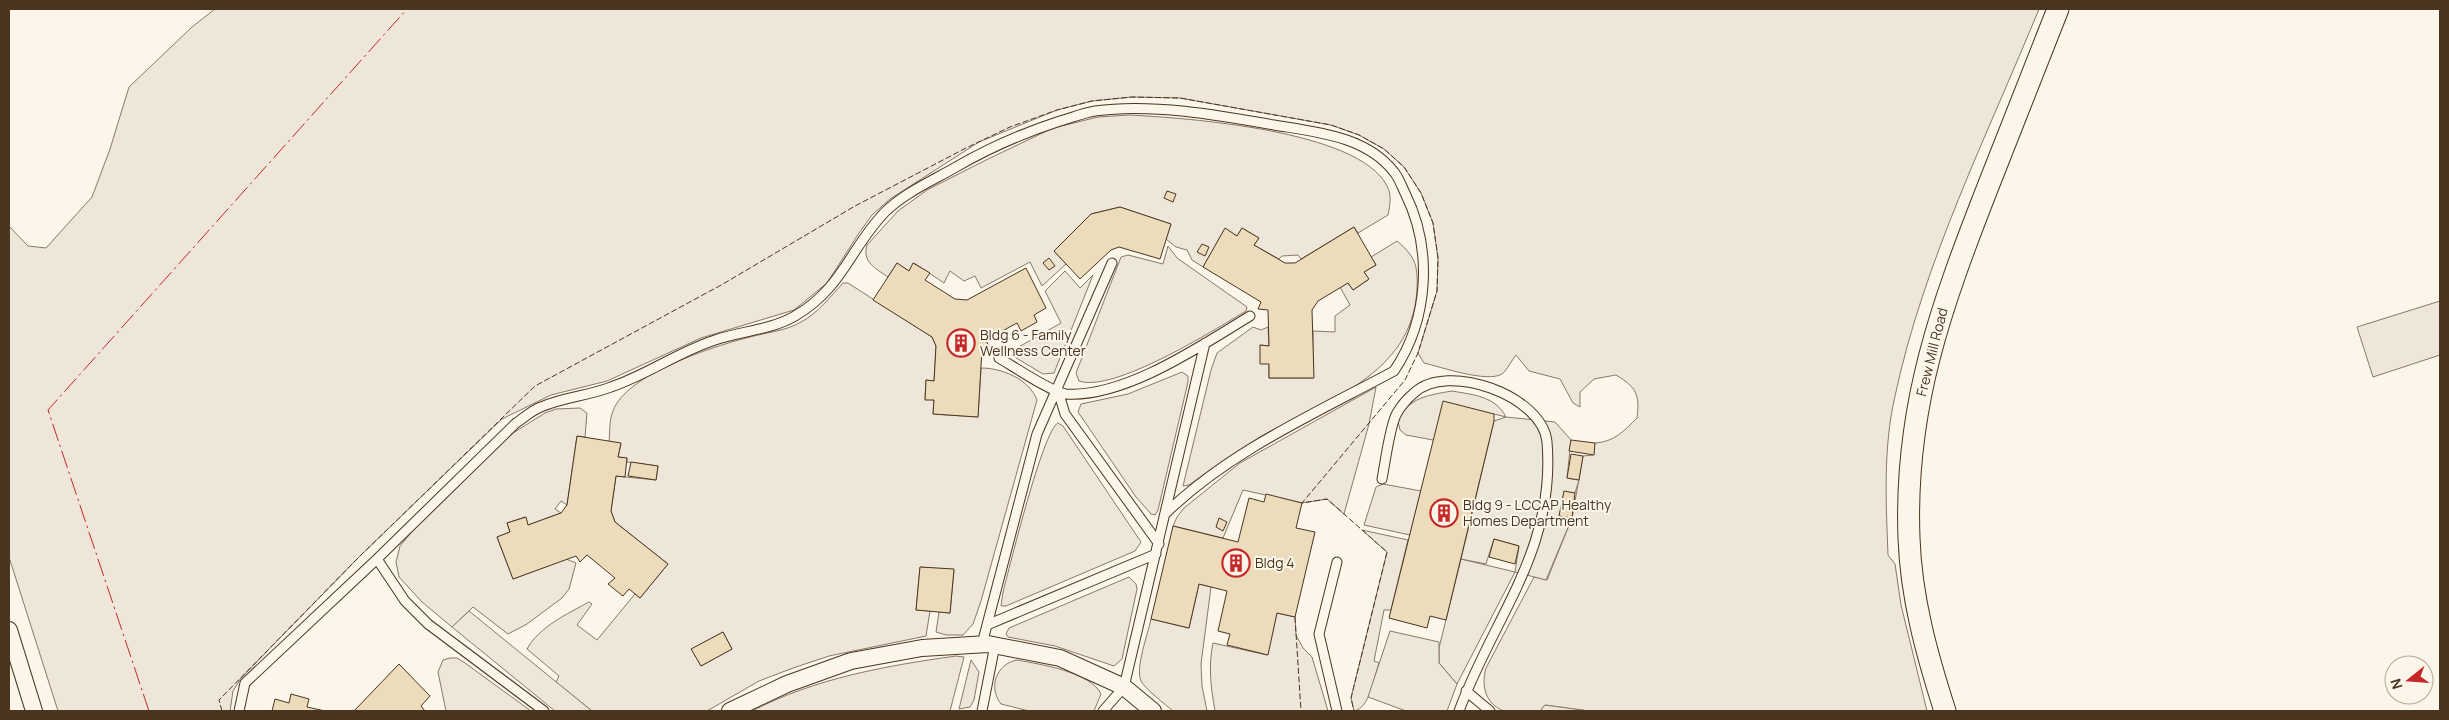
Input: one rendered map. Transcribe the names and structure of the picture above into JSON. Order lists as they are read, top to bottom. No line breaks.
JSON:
{"streets":{"street":["Frew Mill Road"]},"places":{"building":["Bldg 6 - Family Wellness Center","Bldg 9 - LCCAP Healthy Homes Department","Bldg 4"]},"north":"left"}
